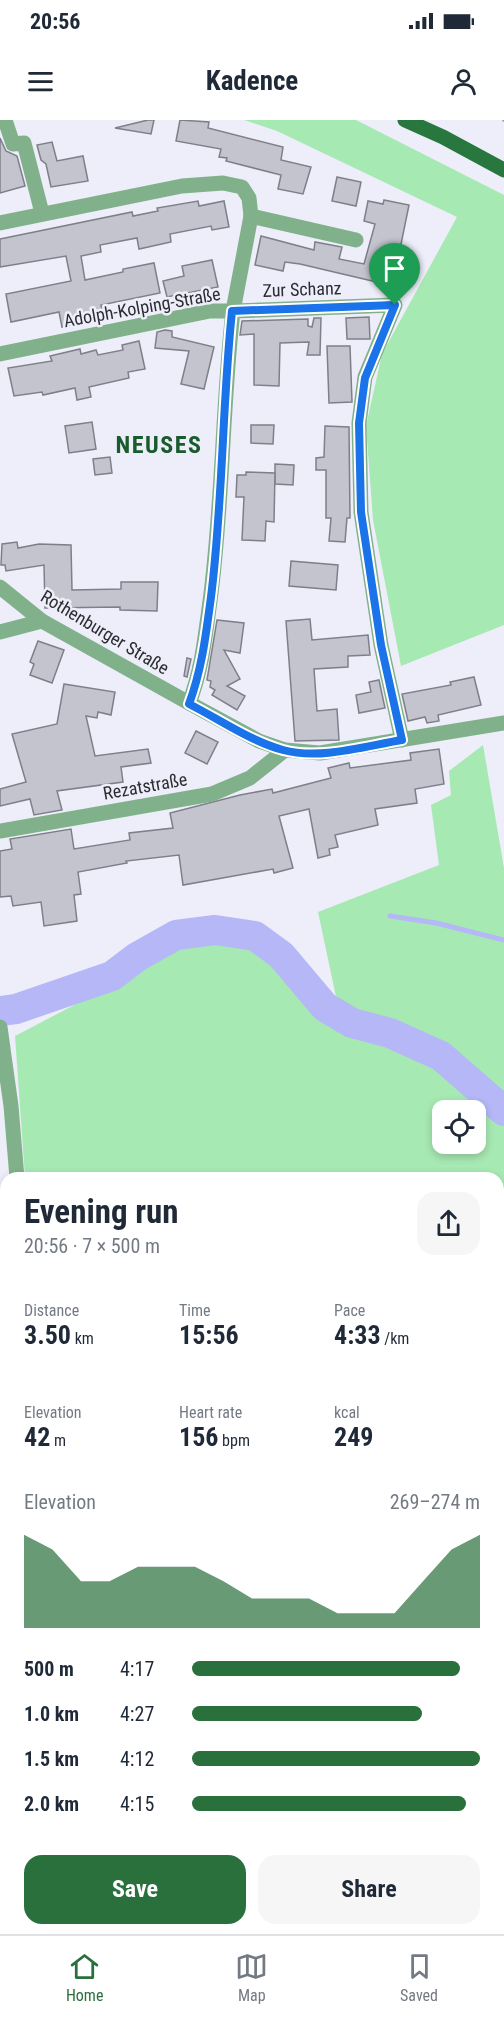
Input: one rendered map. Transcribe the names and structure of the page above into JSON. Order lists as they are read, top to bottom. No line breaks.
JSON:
{"streets":{"street":["Zur Schanz","Adolph-Kolping-Straße","Rothenburger Straße","Rezatstraße"]},"crossings":[["Zur Schanz","Adolph-Kolping-Straße"],["Zur Schanz","Rothenburger Straße"],["Rothenburger Straße","Rezatstraße"]],"districts":["NEUSES"],"page":{"status":"20:56","header":"Kadence","heading":["Evening run","20:56 · 7 × 500 m"],"stats":[["Distance","3.50 km"],["Time","15:56"],["Pace","4:33 /km"],["Elevation","42 m"],["Heart rate","156 bpm"],["kcal","249"]],"chart":["Elevation","269–274 m"],"list":[{"name":"500 m","note":"4:17"},{"name":"1.0 km","note":"4:27"},{"name":"1.5 km","note":"4:12"},{"name":"2.0 km","note":"4:15"}],"buttons":["Save","Share"],"tabs":["Home","Map","Saved"]}}
